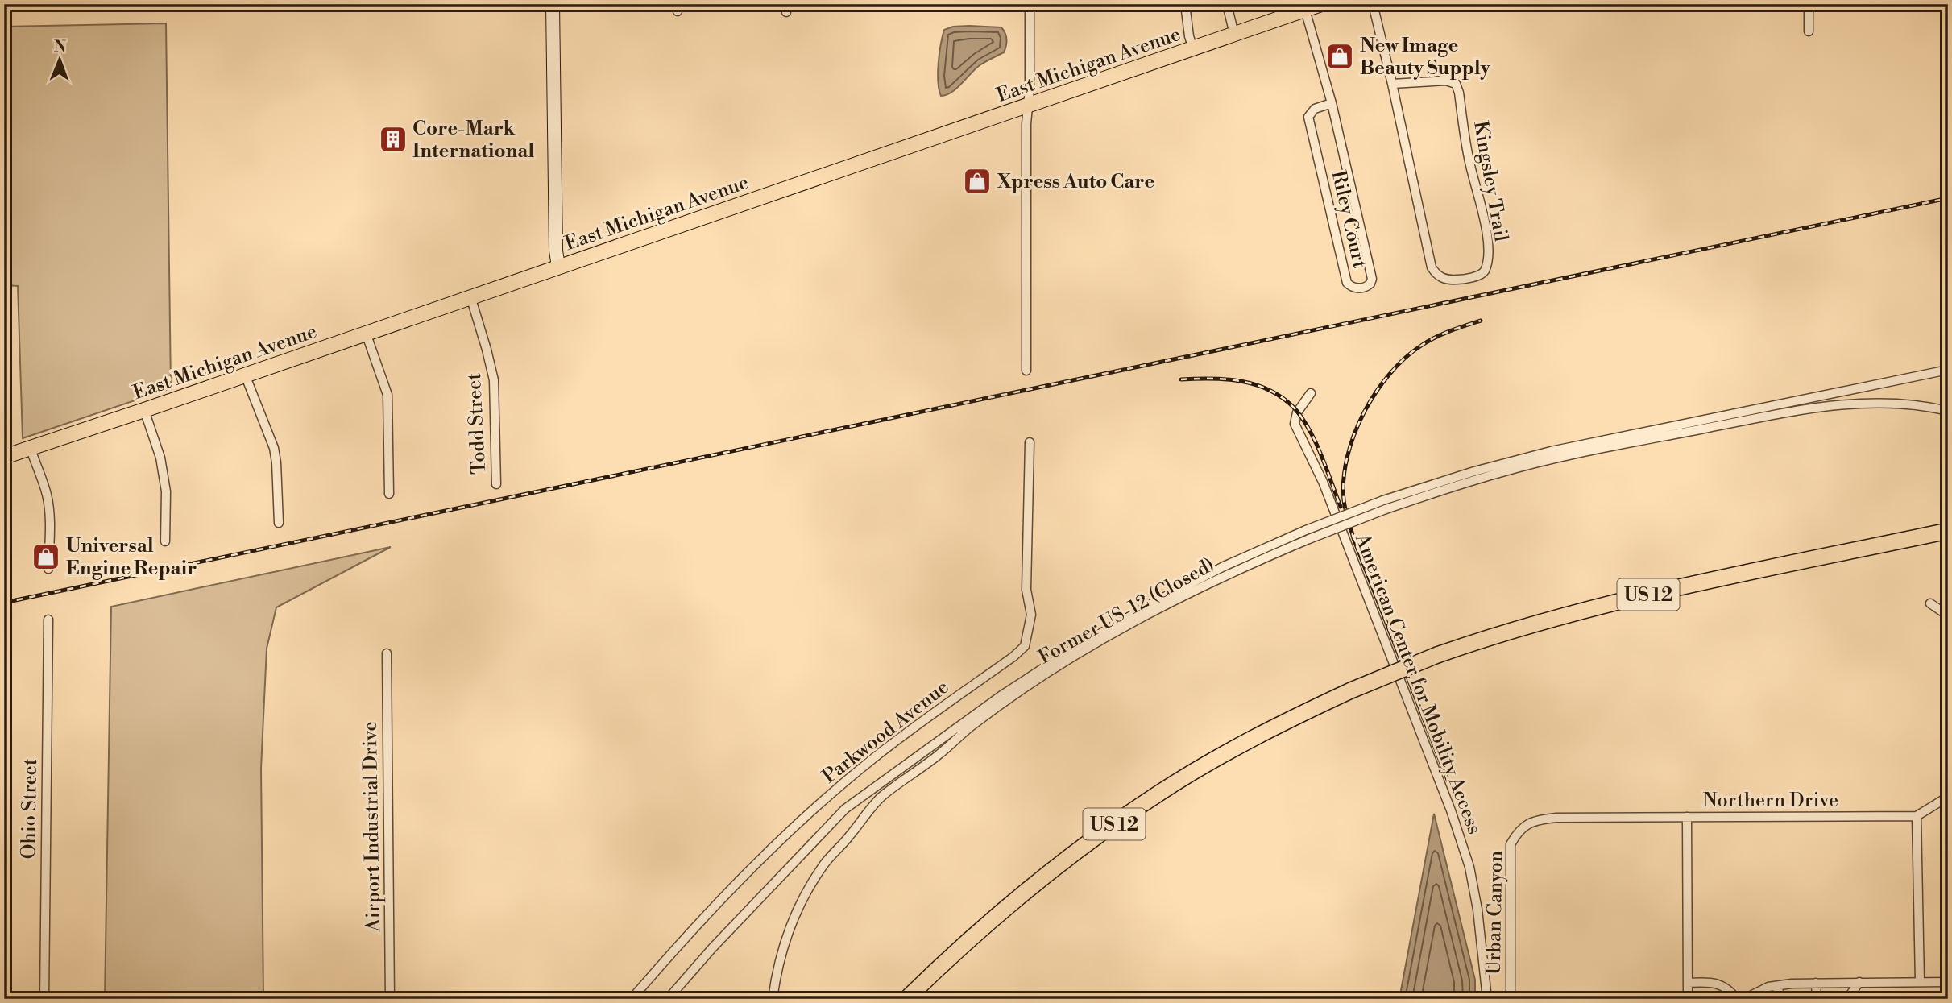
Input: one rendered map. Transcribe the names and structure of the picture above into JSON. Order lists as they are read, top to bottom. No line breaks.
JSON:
{"streets":{"highway":["US 12"],"main road":["East Michigan Avenue"],"street":["Kingsley Trail","Riley Court","Todd Street","Former US-12 (Closed)","American Center for Mobility Access","Parkwood Avenue","Northern Drive","Ohio Street","Airport Industrial Drive","Urban Canyon"]},"crossings":[["East Michigan Avenue","Riley Court"],["East Michigan Avenue","Todd Street"],["Northern Drive","Urban Canyon"]],"places":{"shop":["New Image Beauty Supply","Xpress Auto Care","Universal Engine Repair"],"building":["Core-Mark International"]},"north":"top"}
